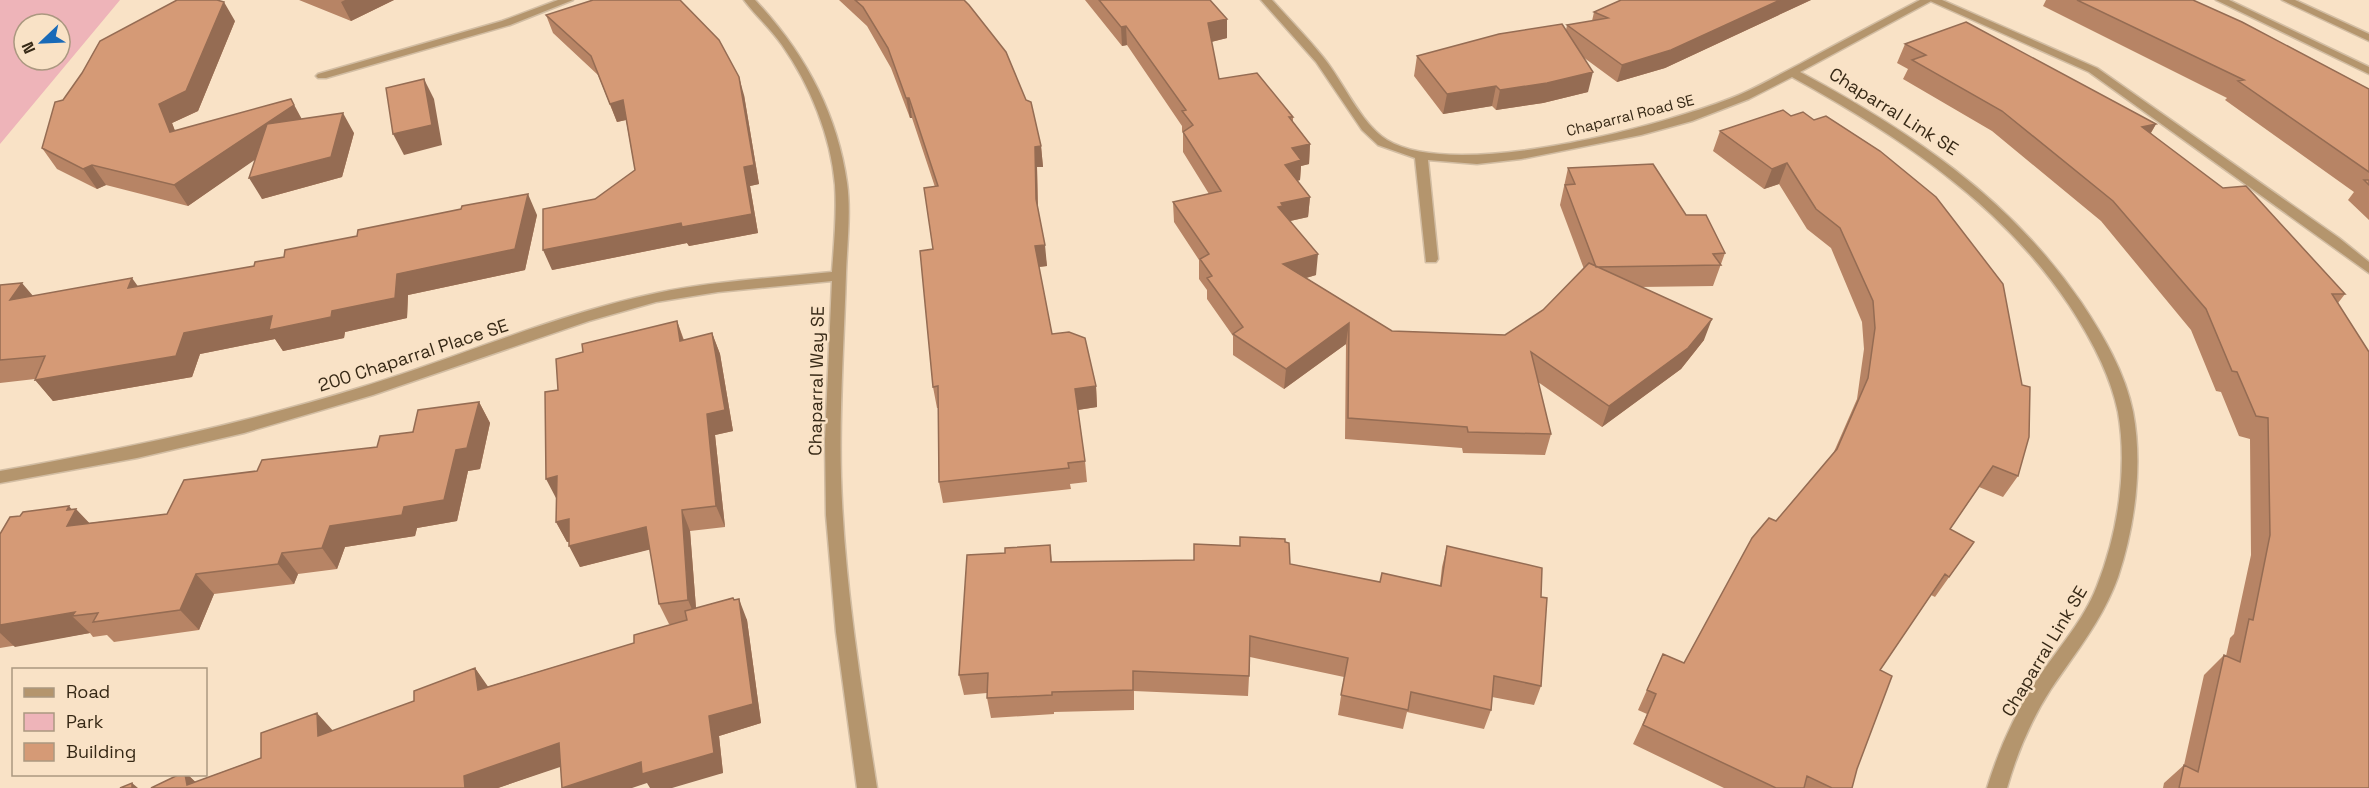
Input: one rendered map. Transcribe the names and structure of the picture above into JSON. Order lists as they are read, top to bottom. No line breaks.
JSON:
{"streets":{"street":["Chaparral Link SE","Chaparral Road SE","200 Chaparral Place SE","Chaparral Way SE"]},"crossings":[["Chaparral Link SE","Chaparral Road SE"],["200 Chaparral Place SE","Chaparral Way SE"]],"legend":["Road","Park","Building"],"north":"bottom left"}
